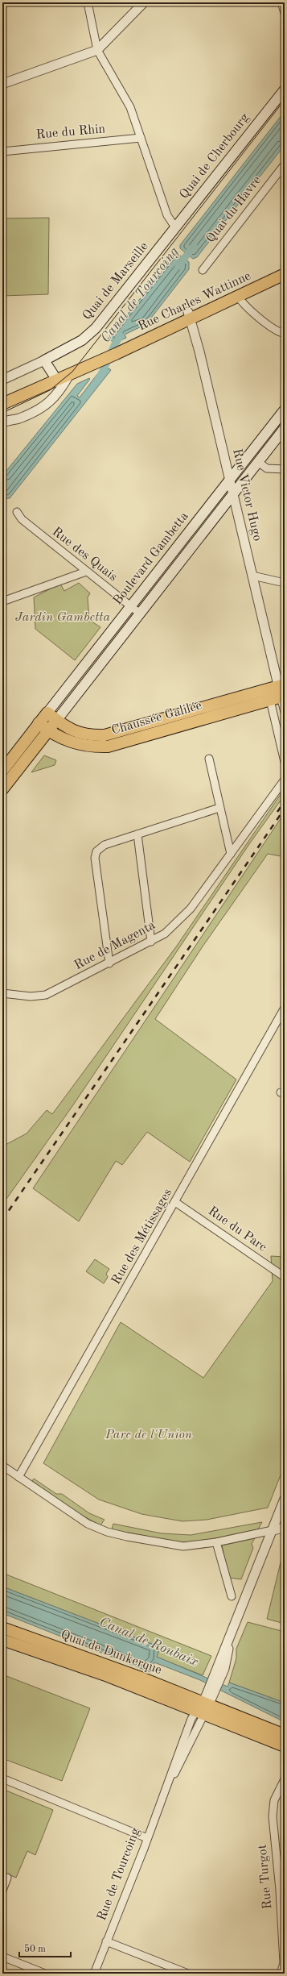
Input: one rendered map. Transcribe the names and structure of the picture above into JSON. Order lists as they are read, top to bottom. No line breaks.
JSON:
{"streets":{"main road":["Quai de Cherbourg","Quai de Marseille","Rue Charles Wattinne","Boulevard Gambetta","Chaussée Galilée","Quai de Dunkerque"],"street":["Rue du Rhin","Quai du Havre","Rue Victor Hugo","Rue des Quais","Rue de Magenta","Rue du Parc","Rue des Métissages","Rue de Tourcoing","Rue Turgot"]},"crossings":[["Quai de Cherbourg","Quai de Marseille"],["Rue Charles Wattinne","Rue Victor Hugo"],["Rue Victor Hugo","Boulevard Gambetta"],["Rue Victor Hugo","Chaussée Galilée"],["Rue des Quais","Boulevard Gambetta"],["Boulevard Gambetta","Chaussée Galilée"],["Rue du Parc","Rue des Métissages"],["Quai de Dunkerque","Rue de Tourcoing"]],"water":["Canal de Tourcoing","Canal de Roubaix"],"parks":["Jardin Gambetta","Parc de l'Union"],"scale_bar":"50 m"}
